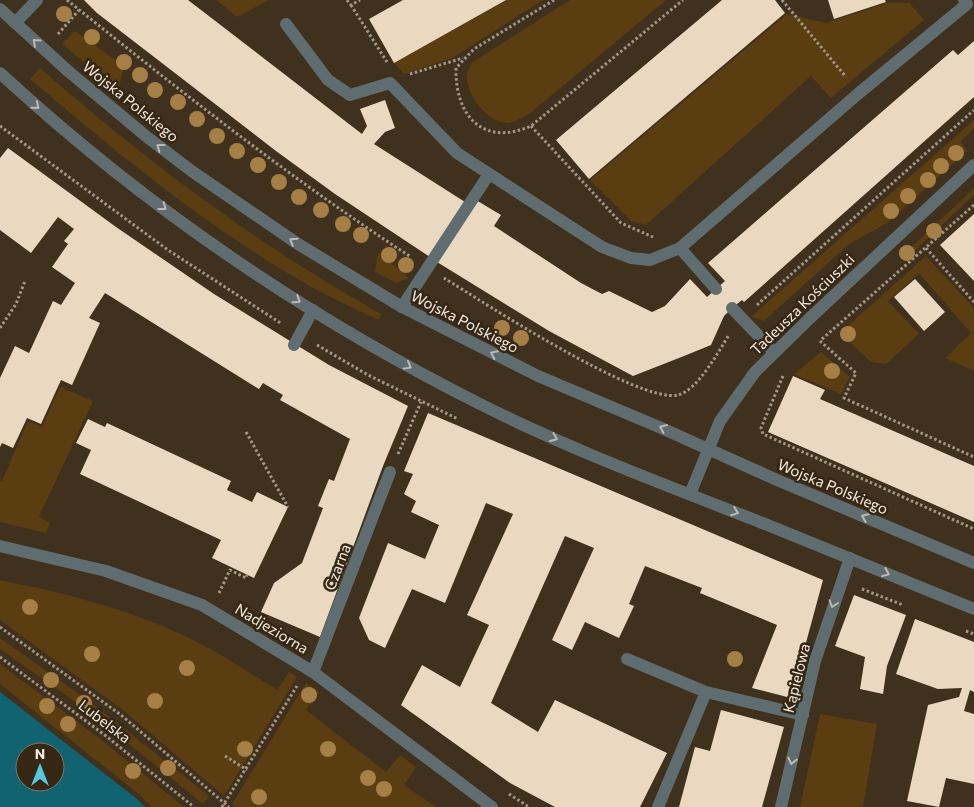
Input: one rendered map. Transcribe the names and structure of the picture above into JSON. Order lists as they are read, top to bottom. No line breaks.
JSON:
{"streets":{"street":["Wojska Polskiego","Tadeusza Kościuszki","Czarna","Nadjeziorna","Kąpielowa"],"path":["Lubelska"]},"crossings":[["Wojska Polskiego","Tadeusza Kościuszki"],["Czarna","Nadjeziorna"]],"north":"top"}
